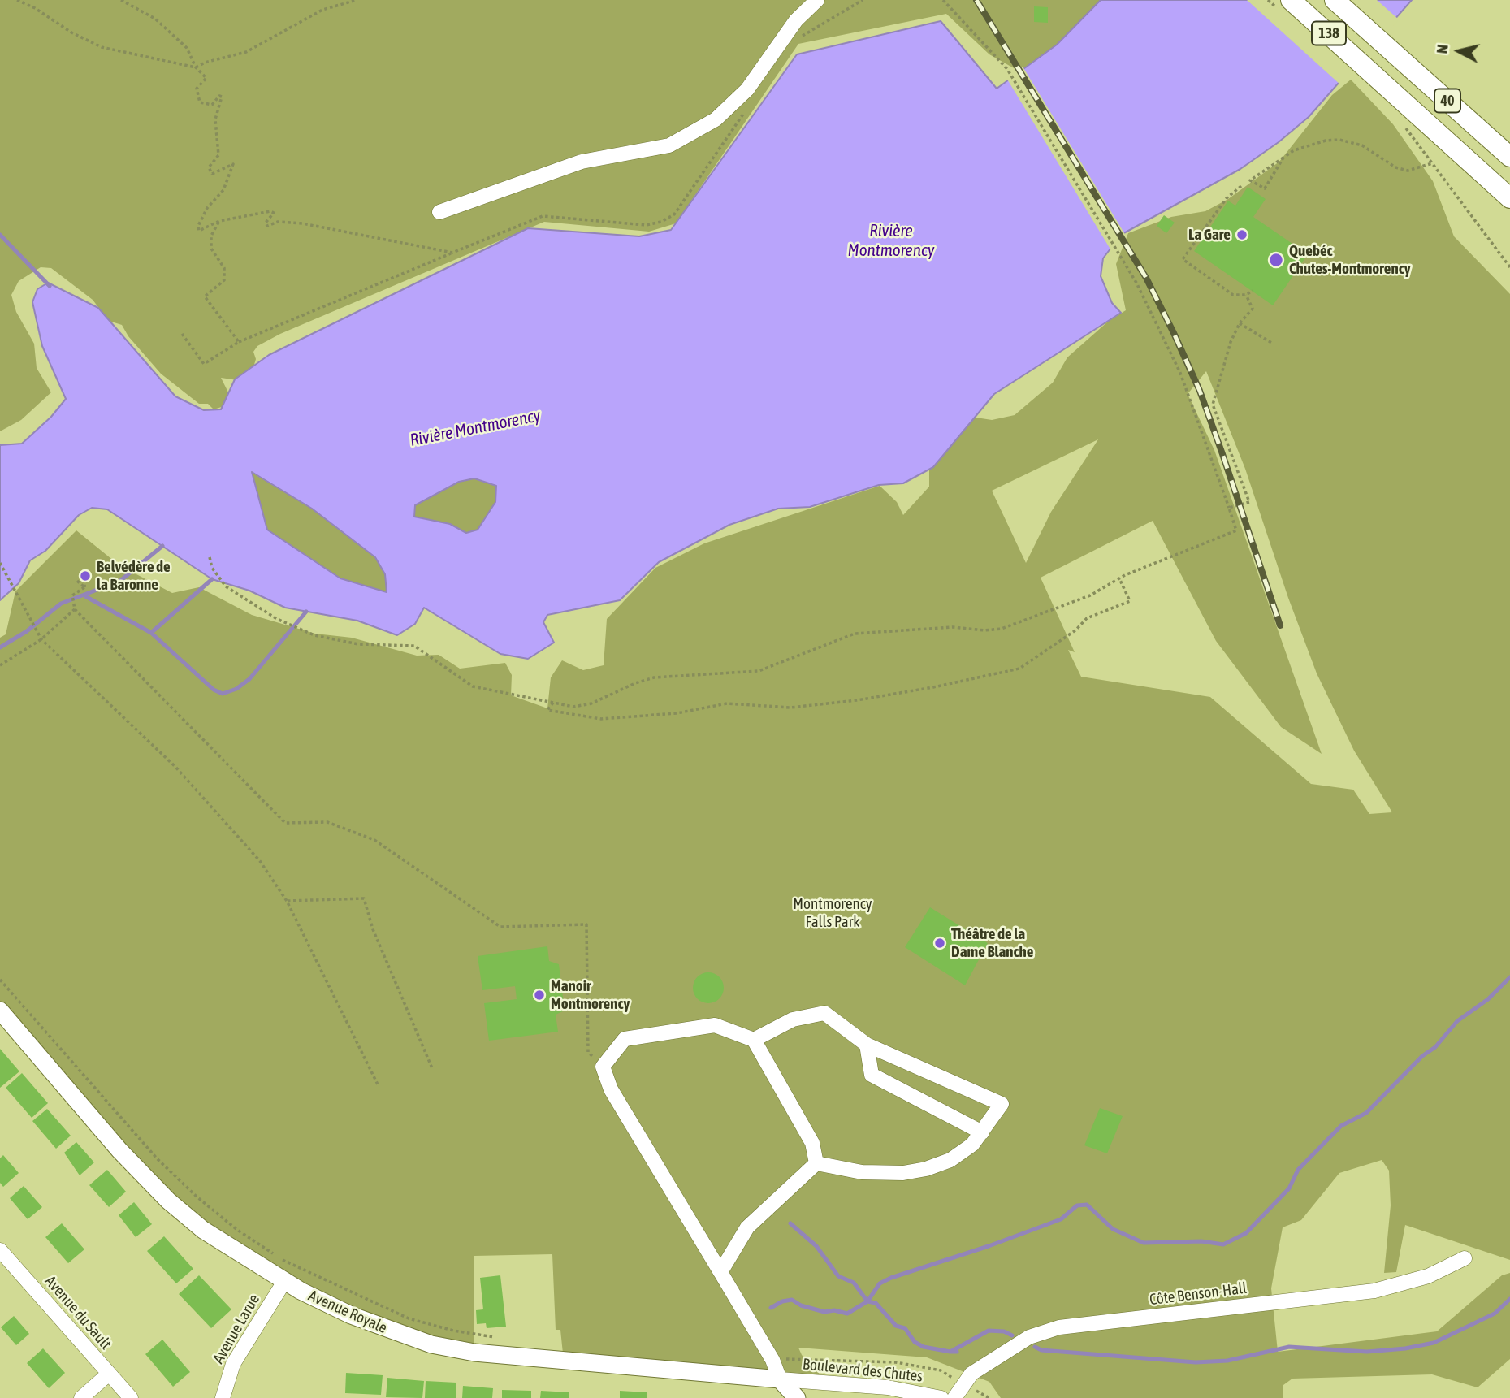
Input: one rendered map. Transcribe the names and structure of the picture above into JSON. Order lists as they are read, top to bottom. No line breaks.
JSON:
{"streets":{"highway":["138","40"],"main road":["Avenue Royale"],"street":["Côte Benson-Hall","Avenue du Sault","Avenue Larue","Boulevard des Chutes"]},"crossings":[["138","40"],["Avenue Royale","Avenue Larue"],["Avenue Royale","Boulevard des Chutes"]],"water":["Rivière Montmorency"],"parks":["Montmorency Falls Park"],"places":["La Gare","Quebéc Chutes-Montmorency","Belvédère de la Baronne","Théâtre de la Dame Blanche","Manoir Montmorency"],"north":"left"}
